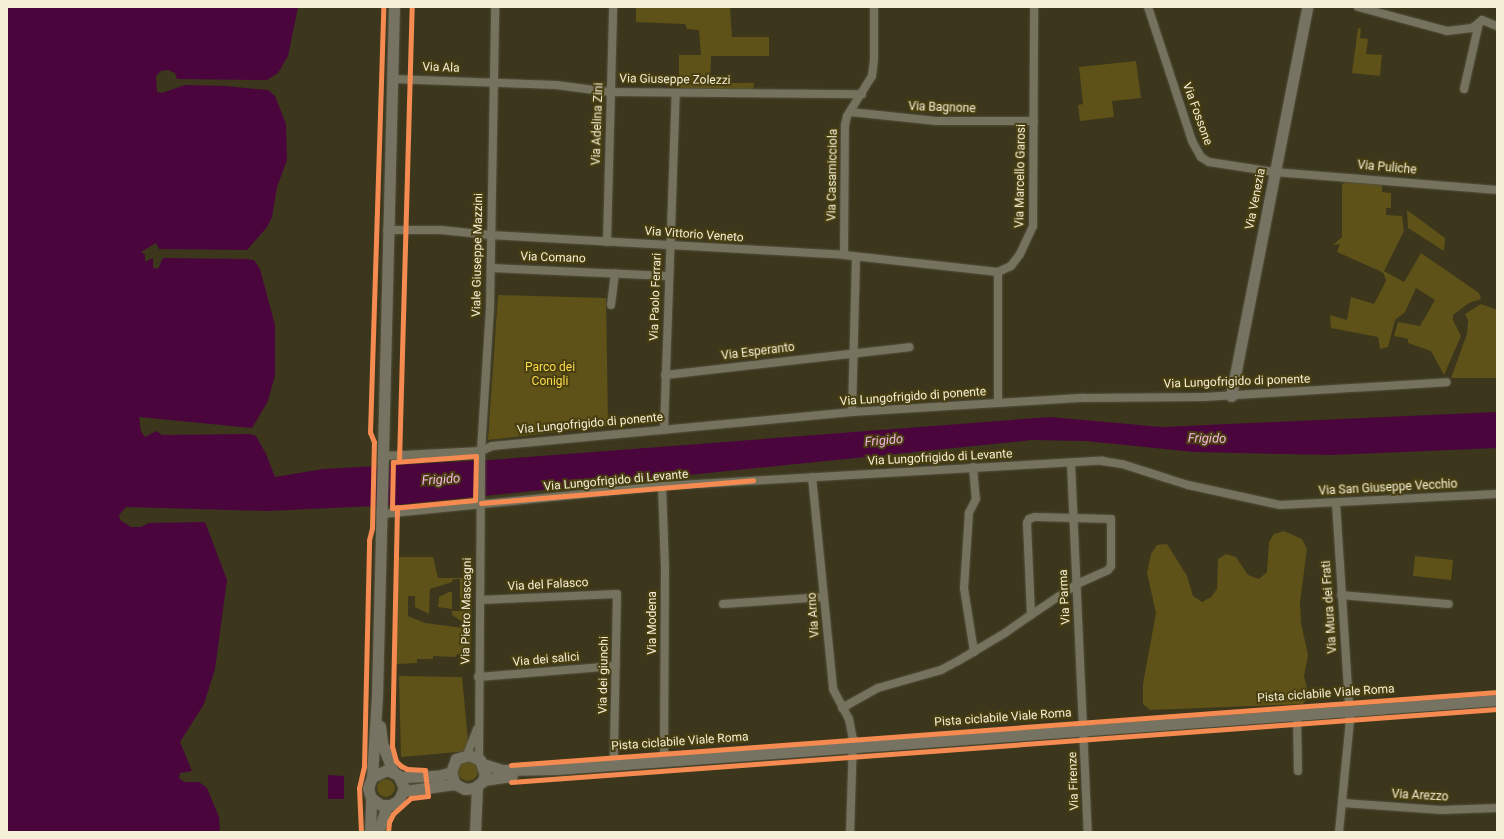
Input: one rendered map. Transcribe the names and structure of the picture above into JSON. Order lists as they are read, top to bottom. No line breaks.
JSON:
{"streets":{"main road":["Via Venezia"],"street":["Via Ala","Via Giuseppe Zolezzi","Via Bagnone","Via Fossone","Via Adelina Zini","Via Puliche","Via Casamicciola","Via Marcello Garosi","Via Vittorio Veneto","Viale Giuseppe Mazzini","Via Comano","Via Paolo Ferrari","Via Esperanto","Via Lungofrigido di ponente","Via Lungofrigido di Levante","Via San Giuseppe Vecchio","Via del Falasco","Via Parma","Via Mura dei Frati","Via Pietro Mascagni","Via Arno","Via Modena","Via dei salici","Via dei giunchi","Via Firenze","Via Arezzo"],"cycle path":["Pista ciclabile Viale Roma"]},"crossings":[["Via Ala","Via Giuseppe Zolezzi"],["Via Ala","Viale Giuseppe Mazzini"],["Via Giuseppe Zolezzi","Via Adelina Zini"],["Via Giuseppe Zolezzi","Via Casamicciola"],["Via Giuseppe Zolezzi","Viale Giuseppe Mazzini"],["Via Giuseppe Zolezzi","Via Paolo Ferrari"],["Via Bagnone","Via Casamicciola"],["Via Bagnone","Via Marcello Garosi"],["Via Fossone","Via Puliche"],["Via Fossone","Via Venezia"],["Via Adelina Zini","Via Vittorio Veneto"],["Via Puliche","Via Venezia"],["Via Casamicciola","Via Vittorio Veneto"],["Via Marcello Garosi","Via Vittorio Veneto"],["Via Venezia","Via Lungofrigido di ponente"],["Via Vittorio Veneto","Viale Giuseppe Mazzini"],["Via Vittorio Veneto","Via Paolo Ferrari"],["Viale Giuseppe Mazzini","Via Comano"],["Viale Giuseppe Mazzini","Via Lungofrigido di ponente"],["Viale Giuseppe Mazzini","Via Lungofrigido di Levante"],["Viale Giuseppe Mazzini","Via Pietro Mascagni"],["Via Comano","Via Paolo Ferrari"],["Via Paolo Ferrari","Via Esperanto"],["Via Paolo Ferrari","Via Lungofrigido di ponente"],["Via Lungofrigido di Levante","Via San Giuseppe Vecchio"],["Via Lungofrigido di Levante","Via Parma"],["Via Lungofrigido di Levante","Via Pietro Mascagni"],["Via Lungofrigido di Levante","Via Arno"],["Via Lungofrigido di Levante","Via Modena"],["Via San Giuseppe Vecchio","Via Mura dei Frati"],["Via del Falasco","Via Pietro Mascagni"],["Via del Falasco","Via dei giunchi"],["Via Parma","Via Firenze"],["Via Pietro Mascagni","Via dei salici"],["Via dei salici","Via dei giunchi"]],"water":["Frigido"],"parks":["Parco dei Conigli"]}
